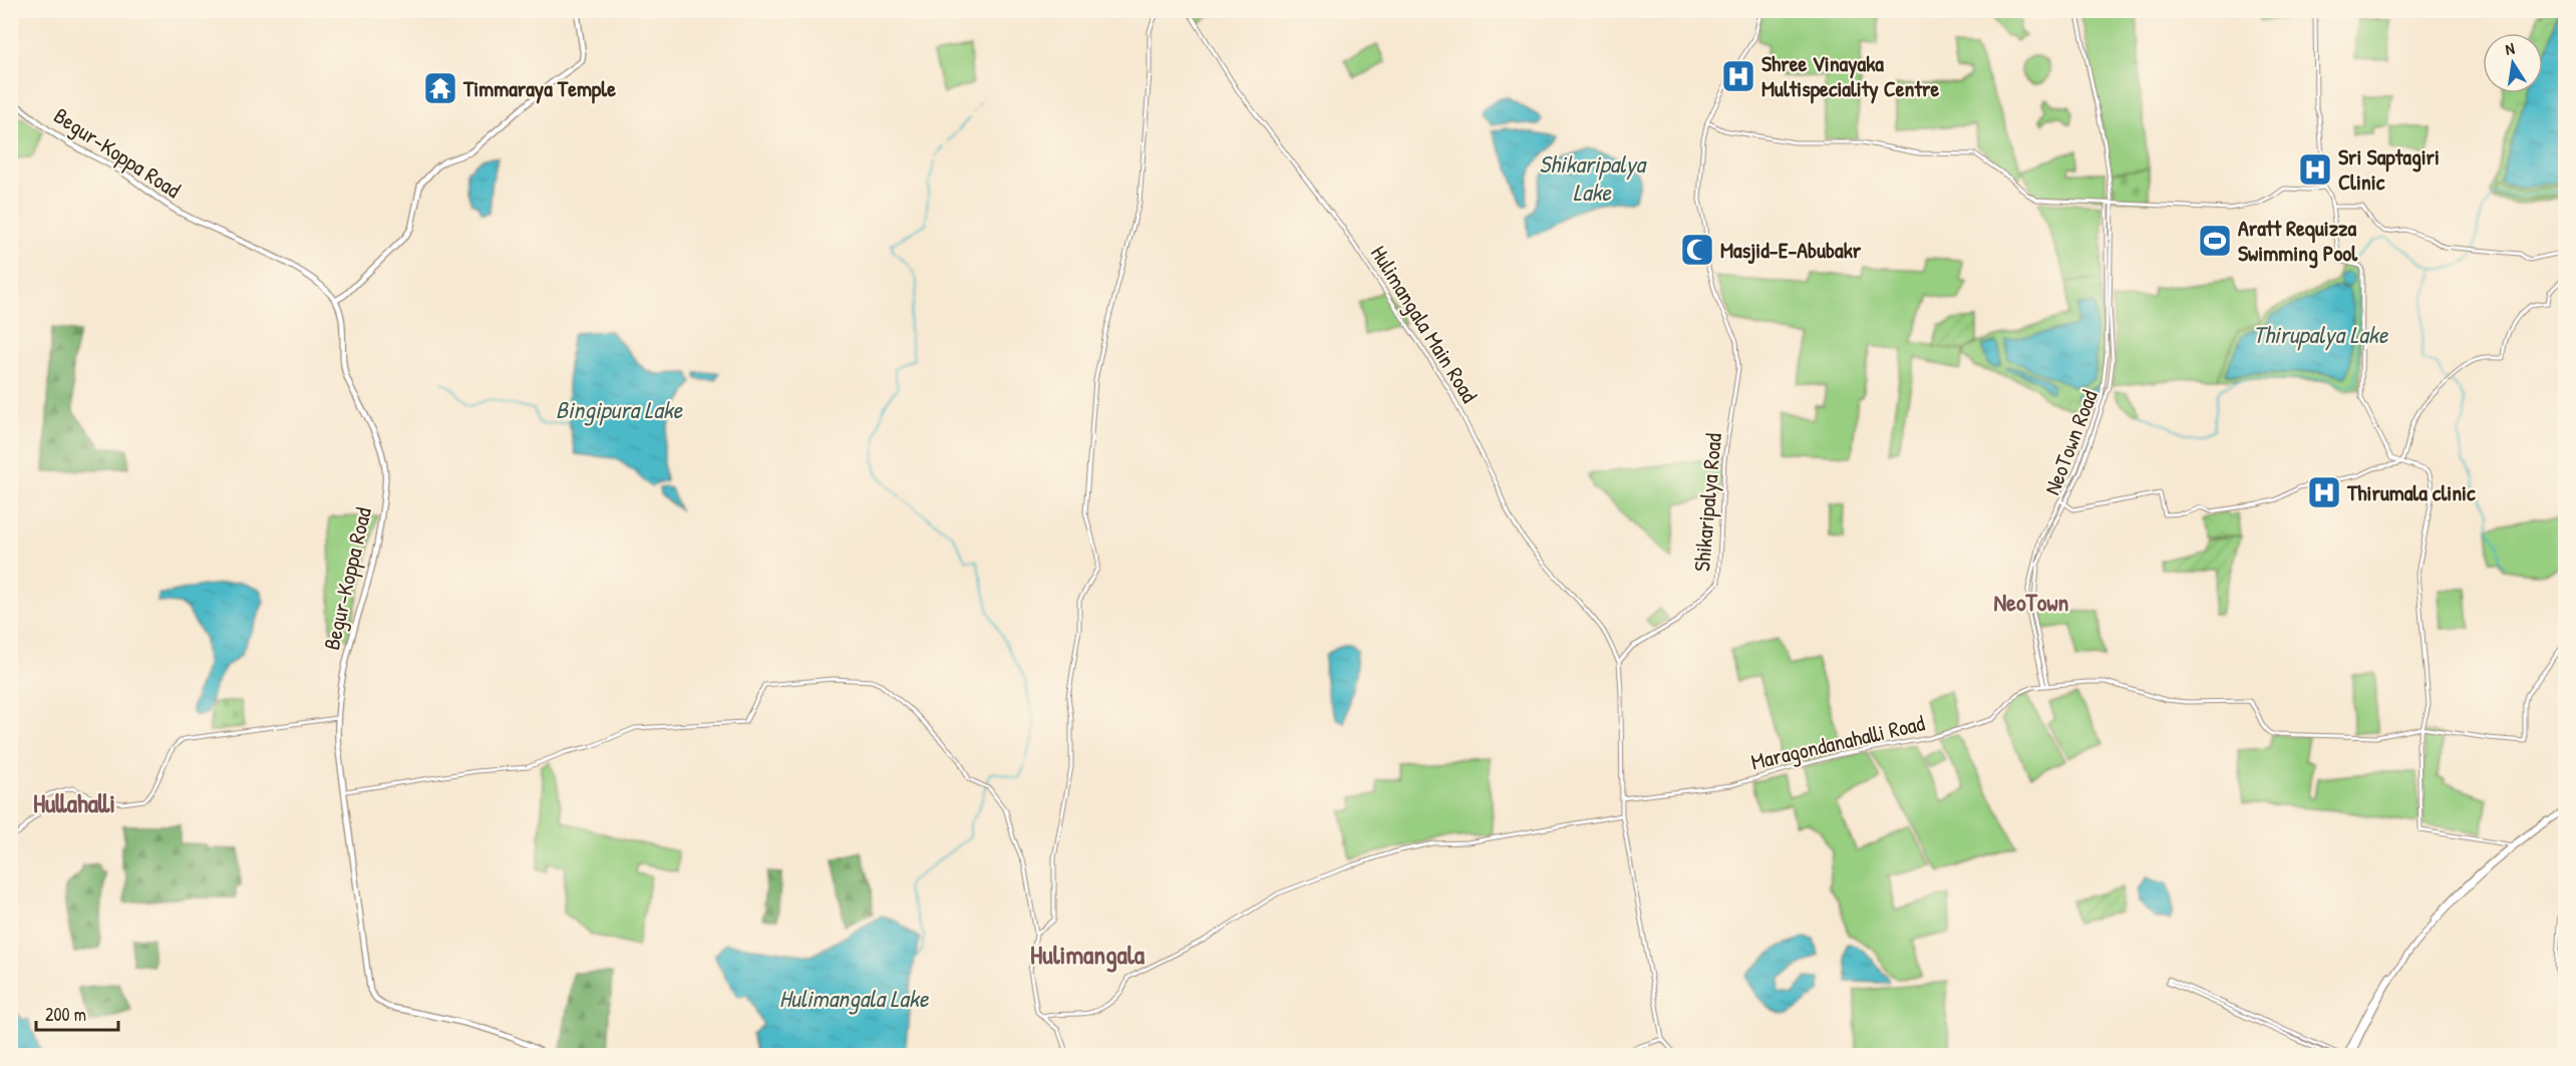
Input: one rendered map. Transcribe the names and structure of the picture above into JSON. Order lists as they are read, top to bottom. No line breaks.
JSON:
{"streets":{"main road":["Begur-Koppa Road"],"street":["Hulimangala Main Road","NeoTown Road","Shikaripalya Road","Maragondanahalli Road"]},"crossings":[["Hulimangala Main Road","Shikaripalya Road"],["NeoTown Road","Maragondanahalli Road"]],"districts":["NeoTown","Hullahalli","Hulimangala"],"water":["Shikaripalya Lake","Thirupalya Lake","Bingipura Lake","Hulimangala Lake"],"places":{"hospital":["Shree Vinayaka Multispeciality Centre","Sri Saptagiri Clinic","Thirumala clinic"],"temple":["Timmaraya Temple"],"sports":["Aratt Requizza Swimming Pool"],"mosque":["Masjid-E-Abubakr"]},"scale_bar":"200 m","north":"top"}
